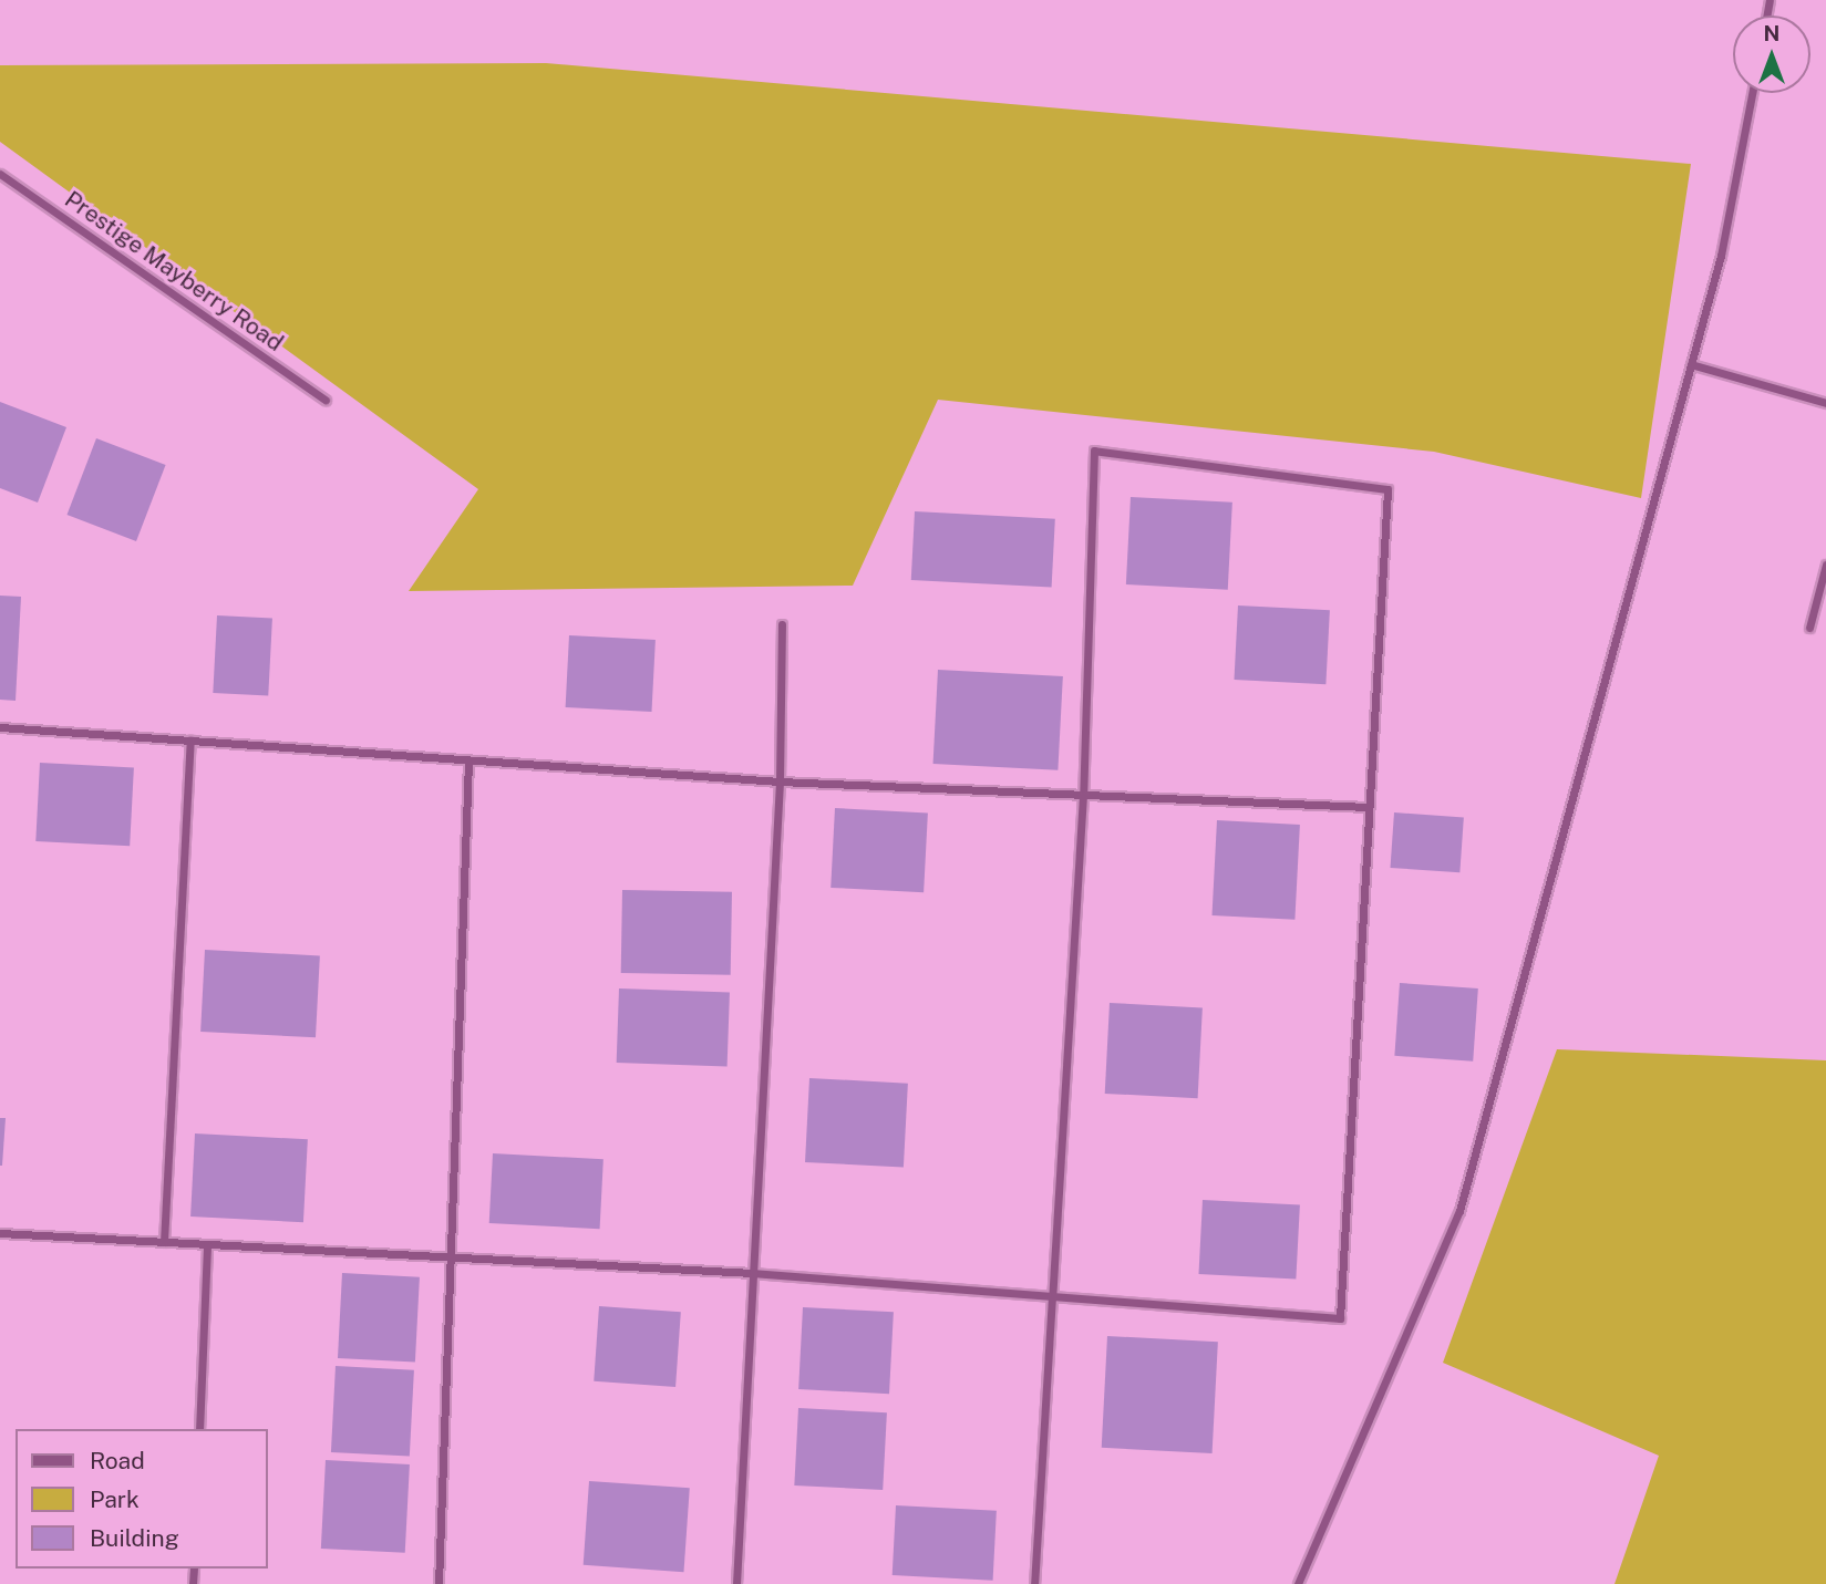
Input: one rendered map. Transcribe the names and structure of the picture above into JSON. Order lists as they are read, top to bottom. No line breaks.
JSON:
{"streets":{"street":["Prestige Mayberry Road"]},"legend":["Road","Park","Building"],"north":"top"}
